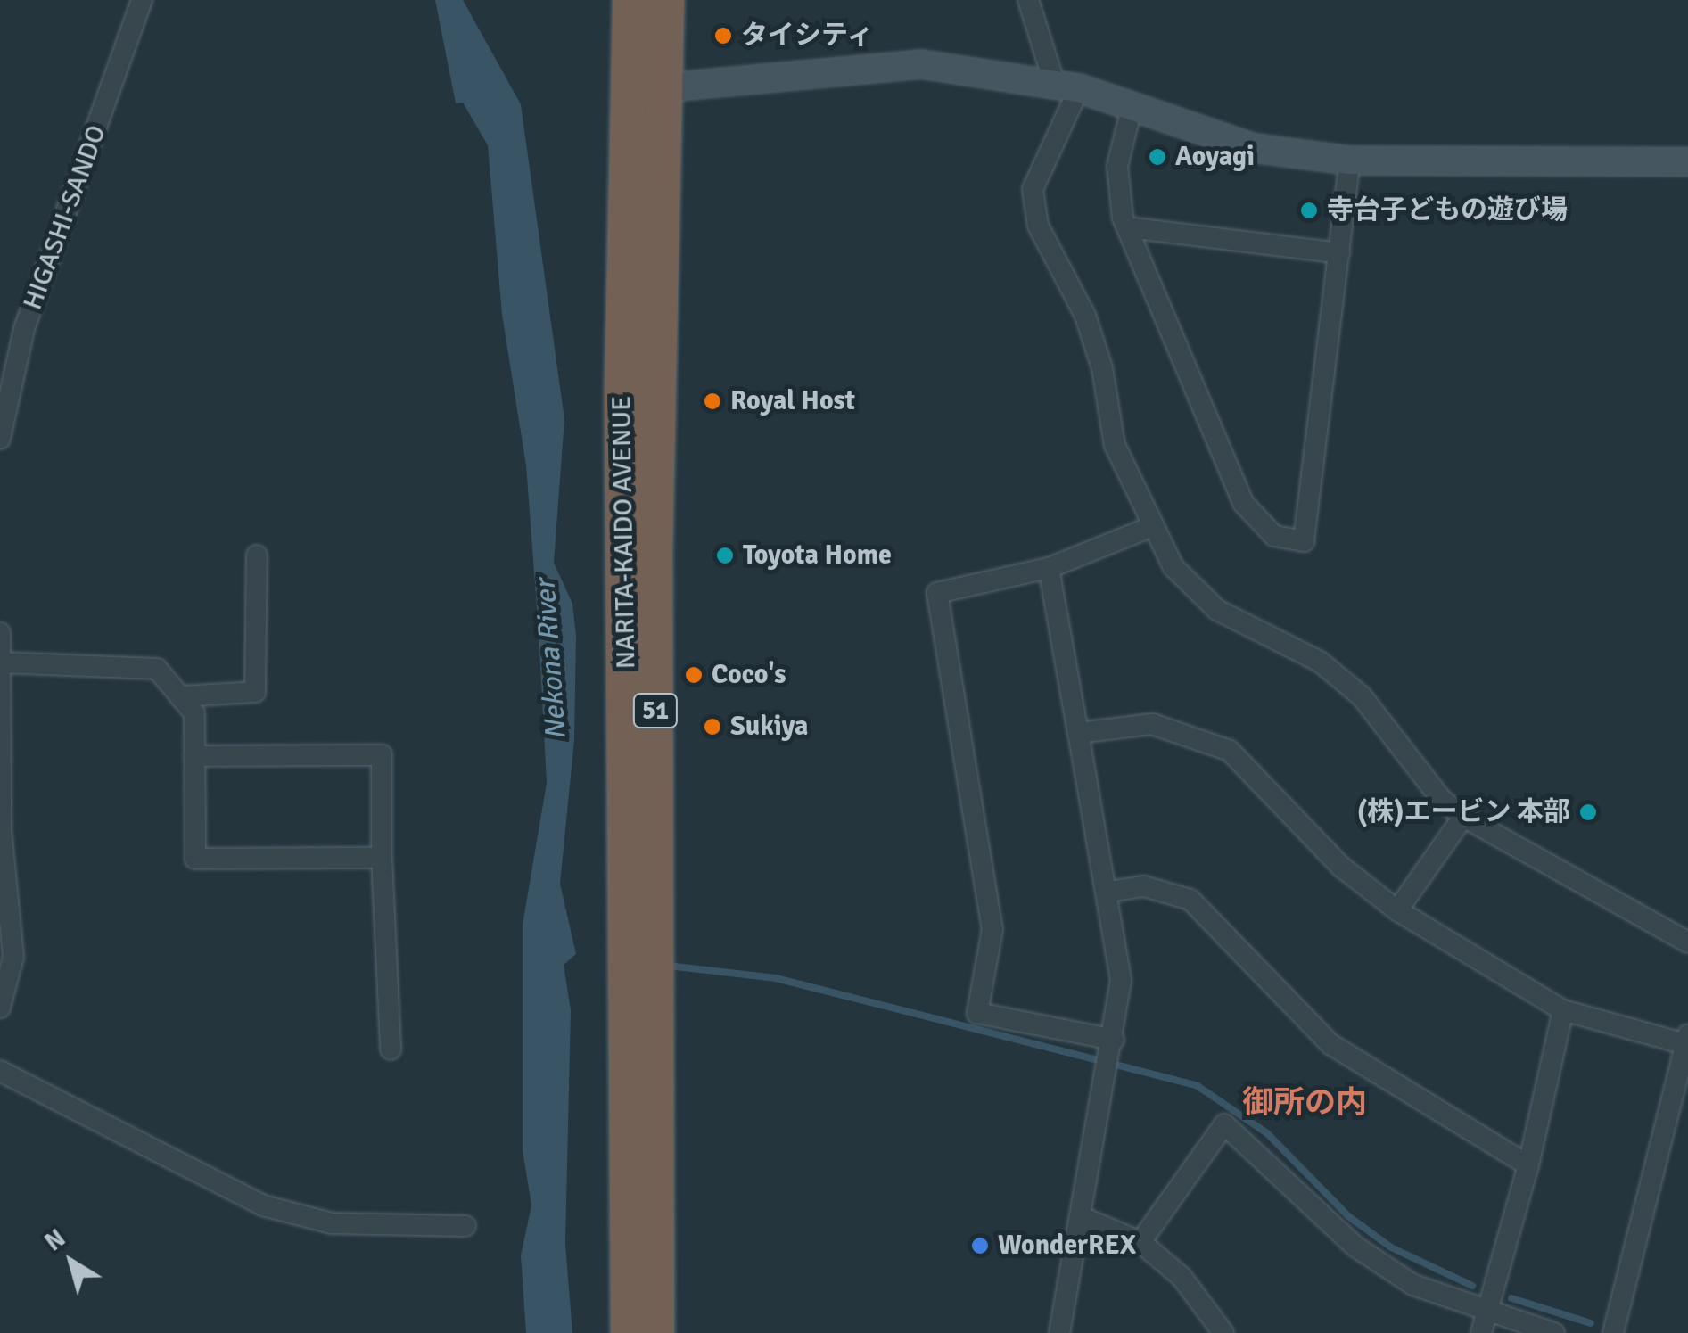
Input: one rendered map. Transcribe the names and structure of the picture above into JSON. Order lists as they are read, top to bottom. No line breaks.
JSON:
{"streets":{"highway":["NARITA-KAIDO AVENUE","51"],"street":["HIGASHI-SANDO"]},"districts":["御所の内"],"water":["Nekona River"],"places":["タイシティ","Aoyagi","寺台子どもの遊び場","Royal Host","Toyota Home","Coco's","Sukiya","(株)エービン 本部","WonderREX"],"north":"top left"}
